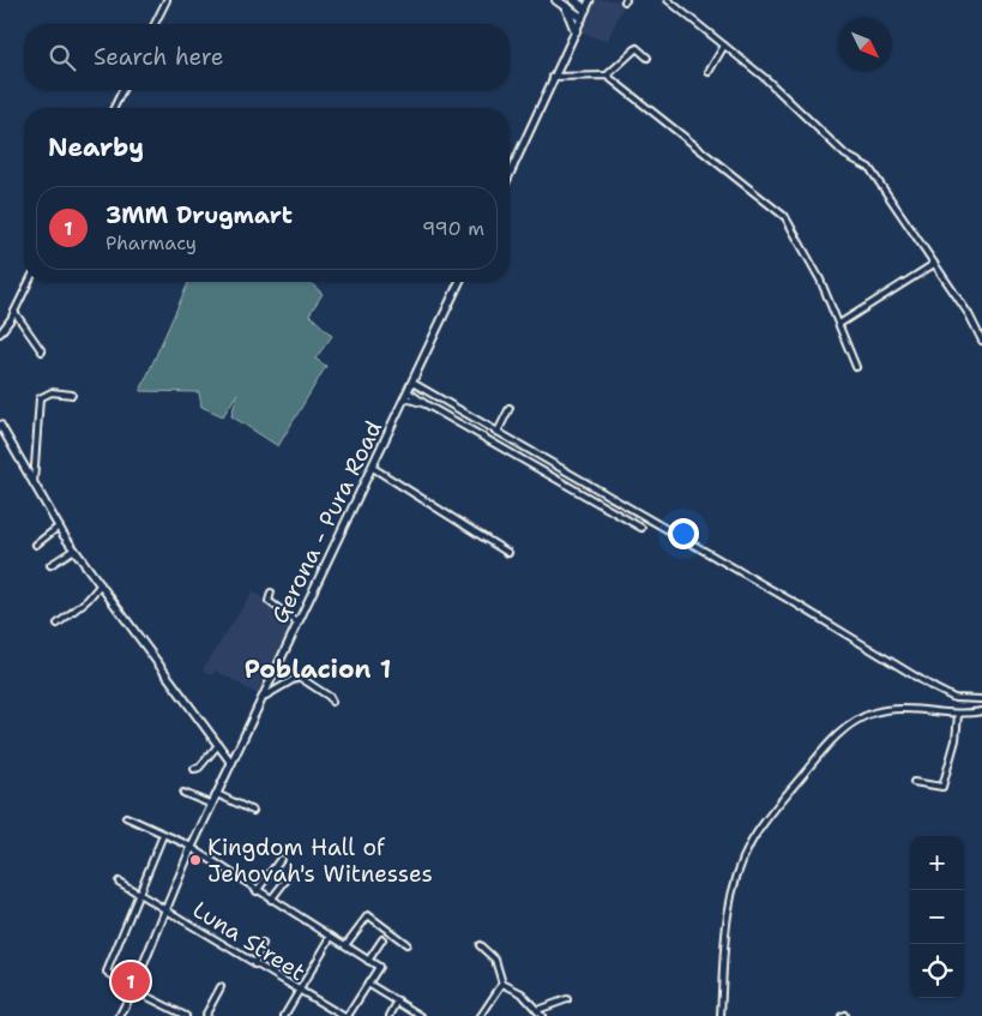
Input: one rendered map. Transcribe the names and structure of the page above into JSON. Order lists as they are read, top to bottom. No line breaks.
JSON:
{"streets":{"main road":["Gerona - Pura Road"],"street":["Luna Street"]},"crossings":[["Gerona - Pura Road","Luna Street"]],"districts":["Poblacion 1"],"places":["Kingdom Hall of Jehovah's Witnesses"],"north":"bottom right","page":{"search":"Search here","heading":"Nearby","list":[{"mark":"1","name":"3MM Drugmart","note":"Pharmacy","value":"990 m"}],"map_buttons":["+","−"],"pins":"1"}}
